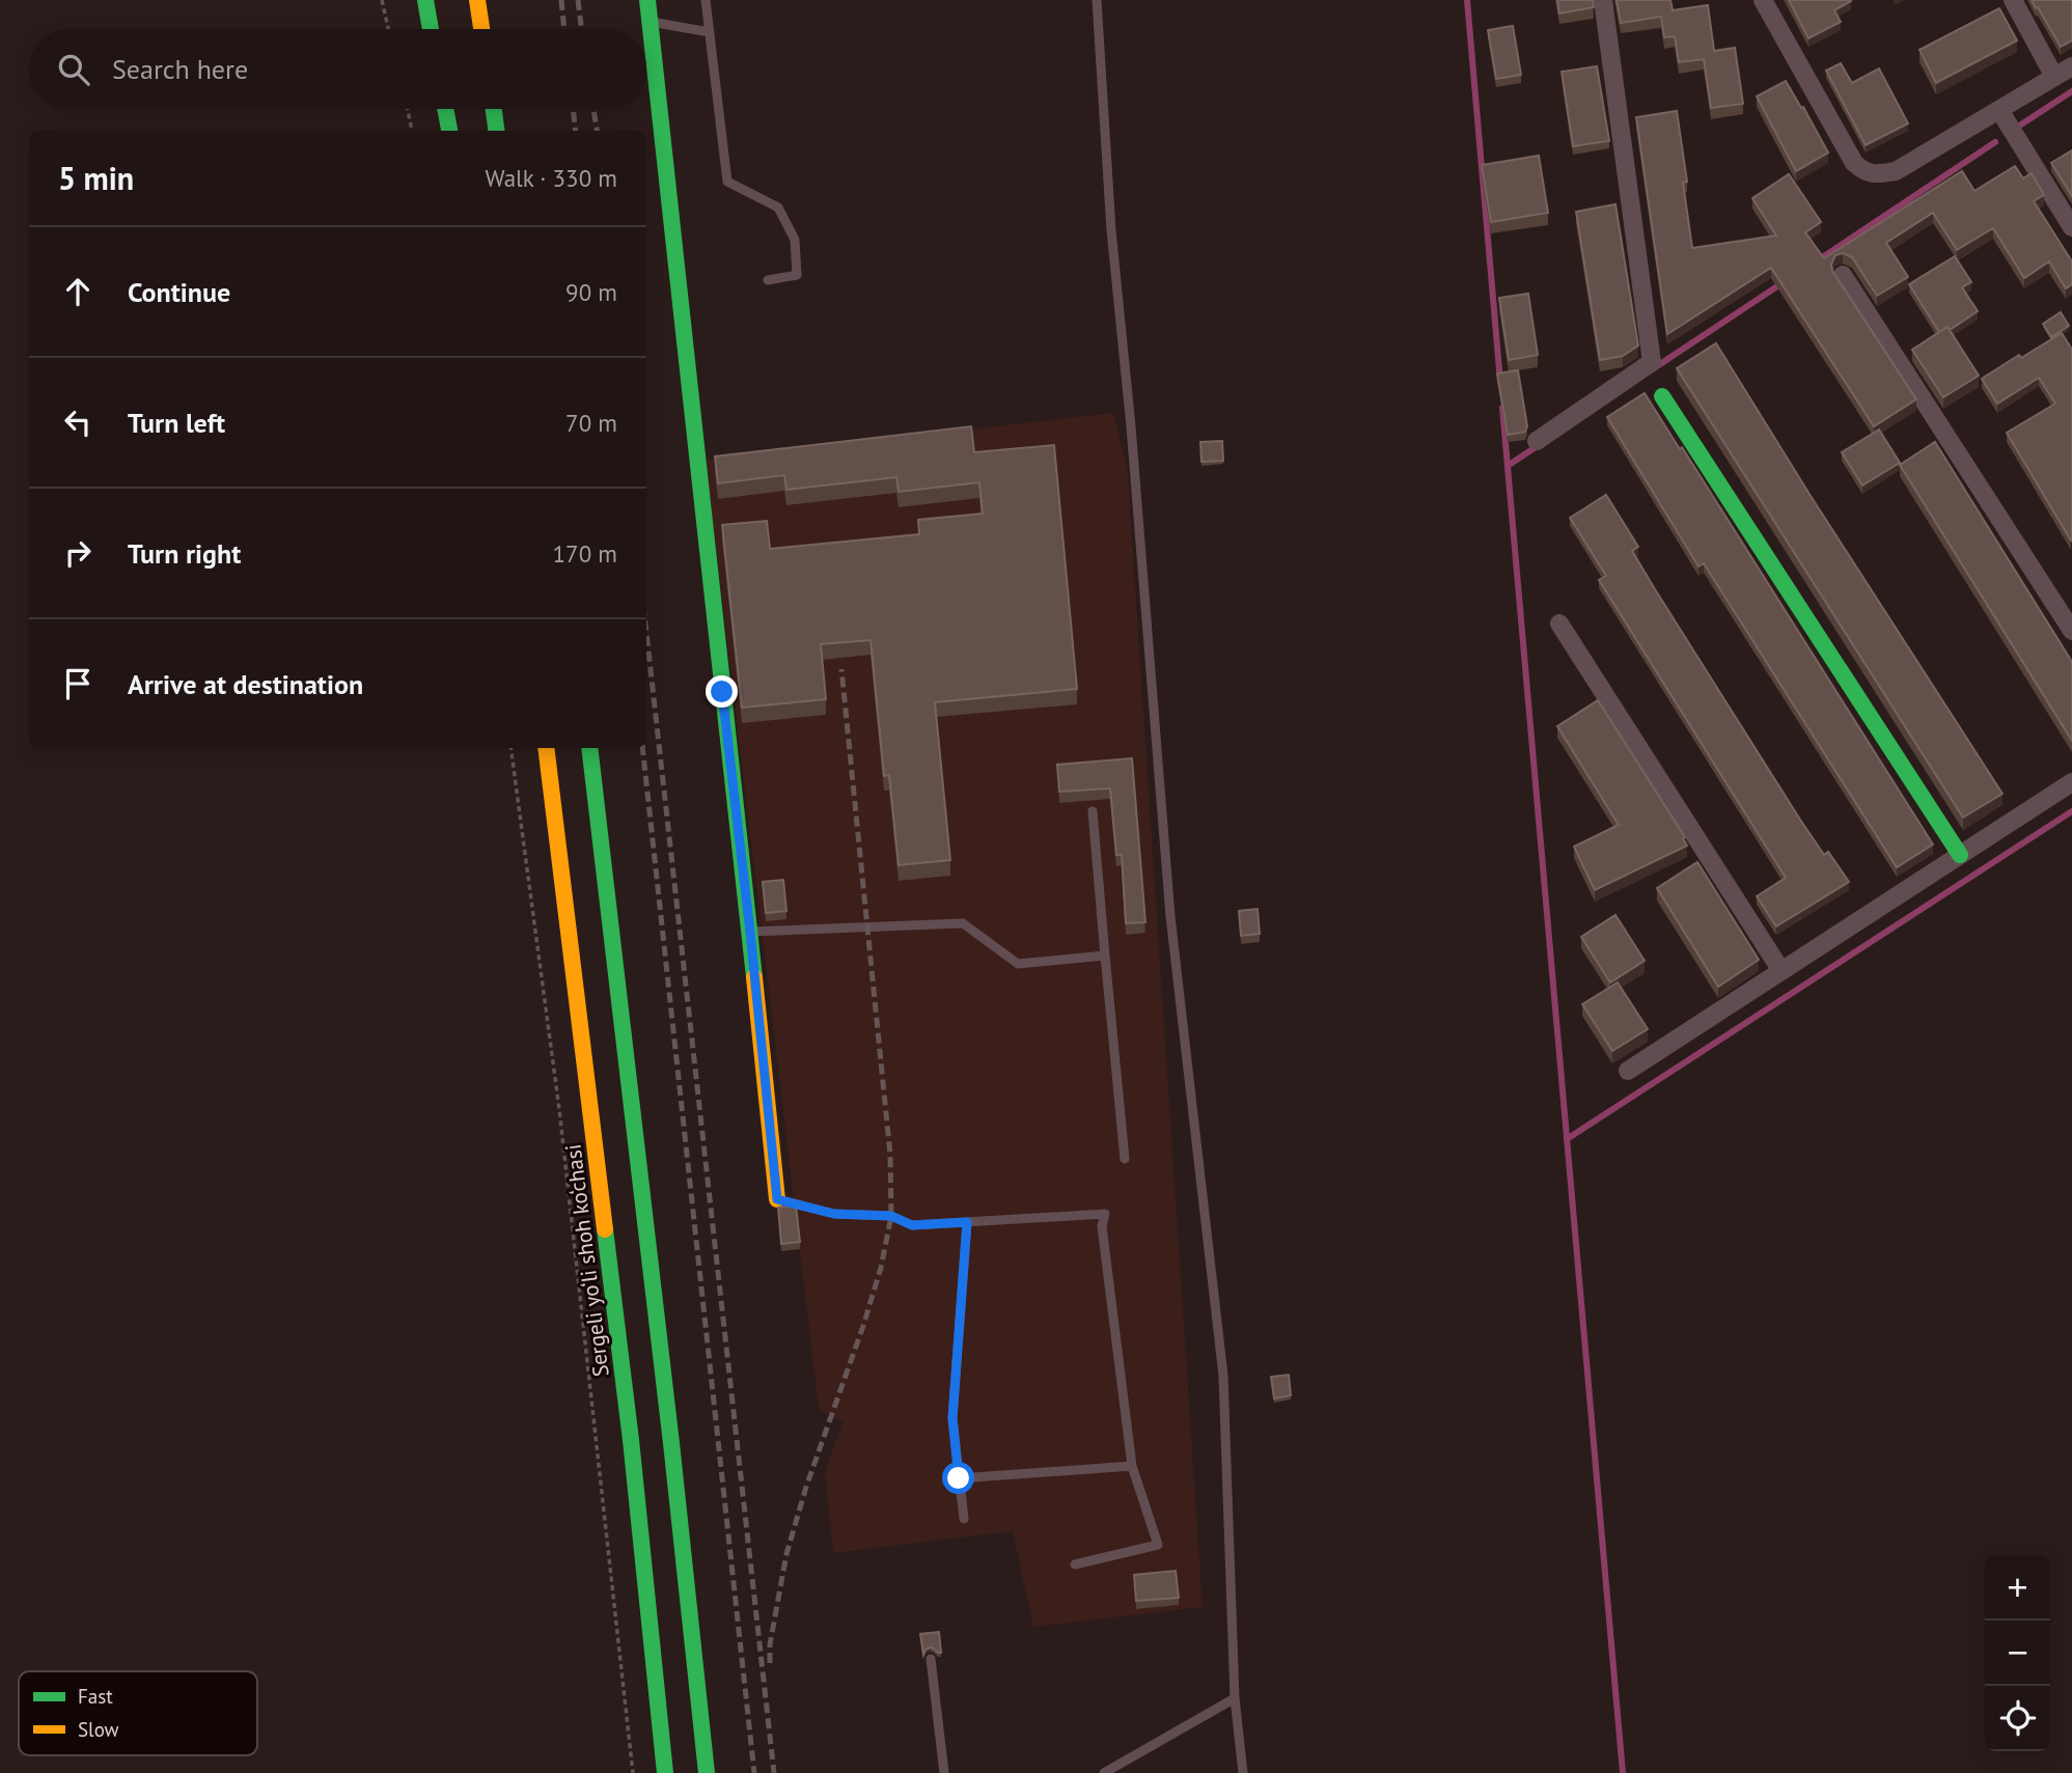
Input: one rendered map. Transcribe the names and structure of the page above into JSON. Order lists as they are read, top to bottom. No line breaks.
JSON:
{"streets":{"main road":["Sergeli yo‘li shoh ko‘chasi"]},"legend":["Fast","Slow"],"page":{"search":"Search here","heading":["5 min","Walk · 330 m"],"list":[["Continue","90 m"],["Turn left","70 m"],["Turn right","170 m"],"Arrive at destination"],"map_buttons":["+","−"]}}
